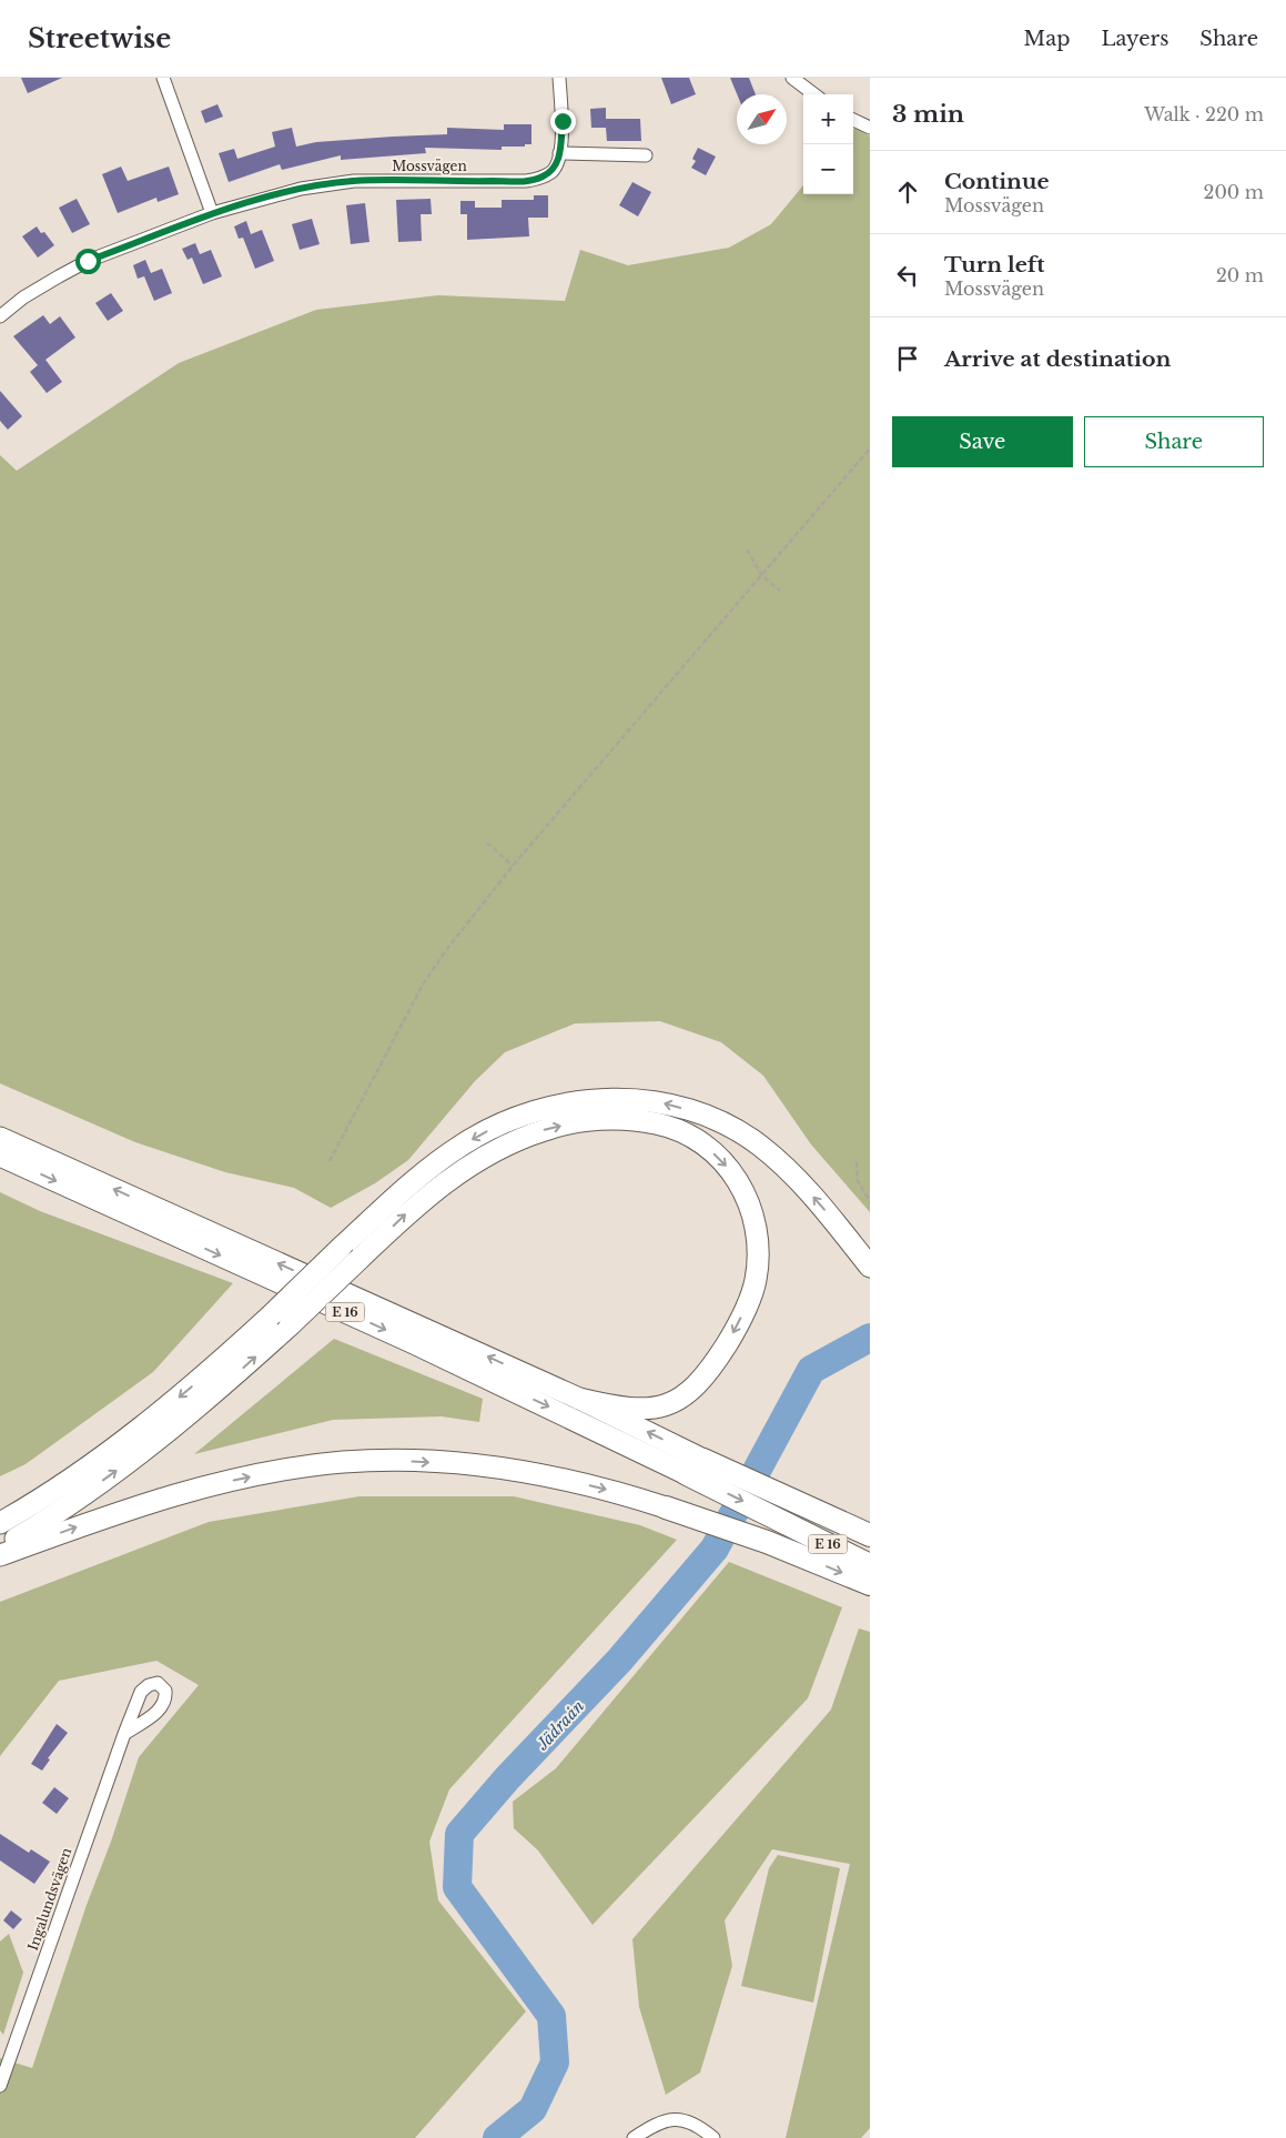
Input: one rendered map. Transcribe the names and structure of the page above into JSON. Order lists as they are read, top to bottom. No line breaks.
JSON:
{"streets":{"highway":["E 16"],"street":["Mossvägen","Ingalundsvägen"]},"water":["Jädraån"],"north":"top right","page":{"header":"Streetwise","nav":["Map","Layers","Share"],"heading":["3 min","Walk · 220 m"],"map_buttons":["+","−"],"list":[["Continue","Mossvägen","200 m"],["Turn left","Mossvägen","20 m"],"Arrive at destination"],"buttons":["Save","Share"]}}
